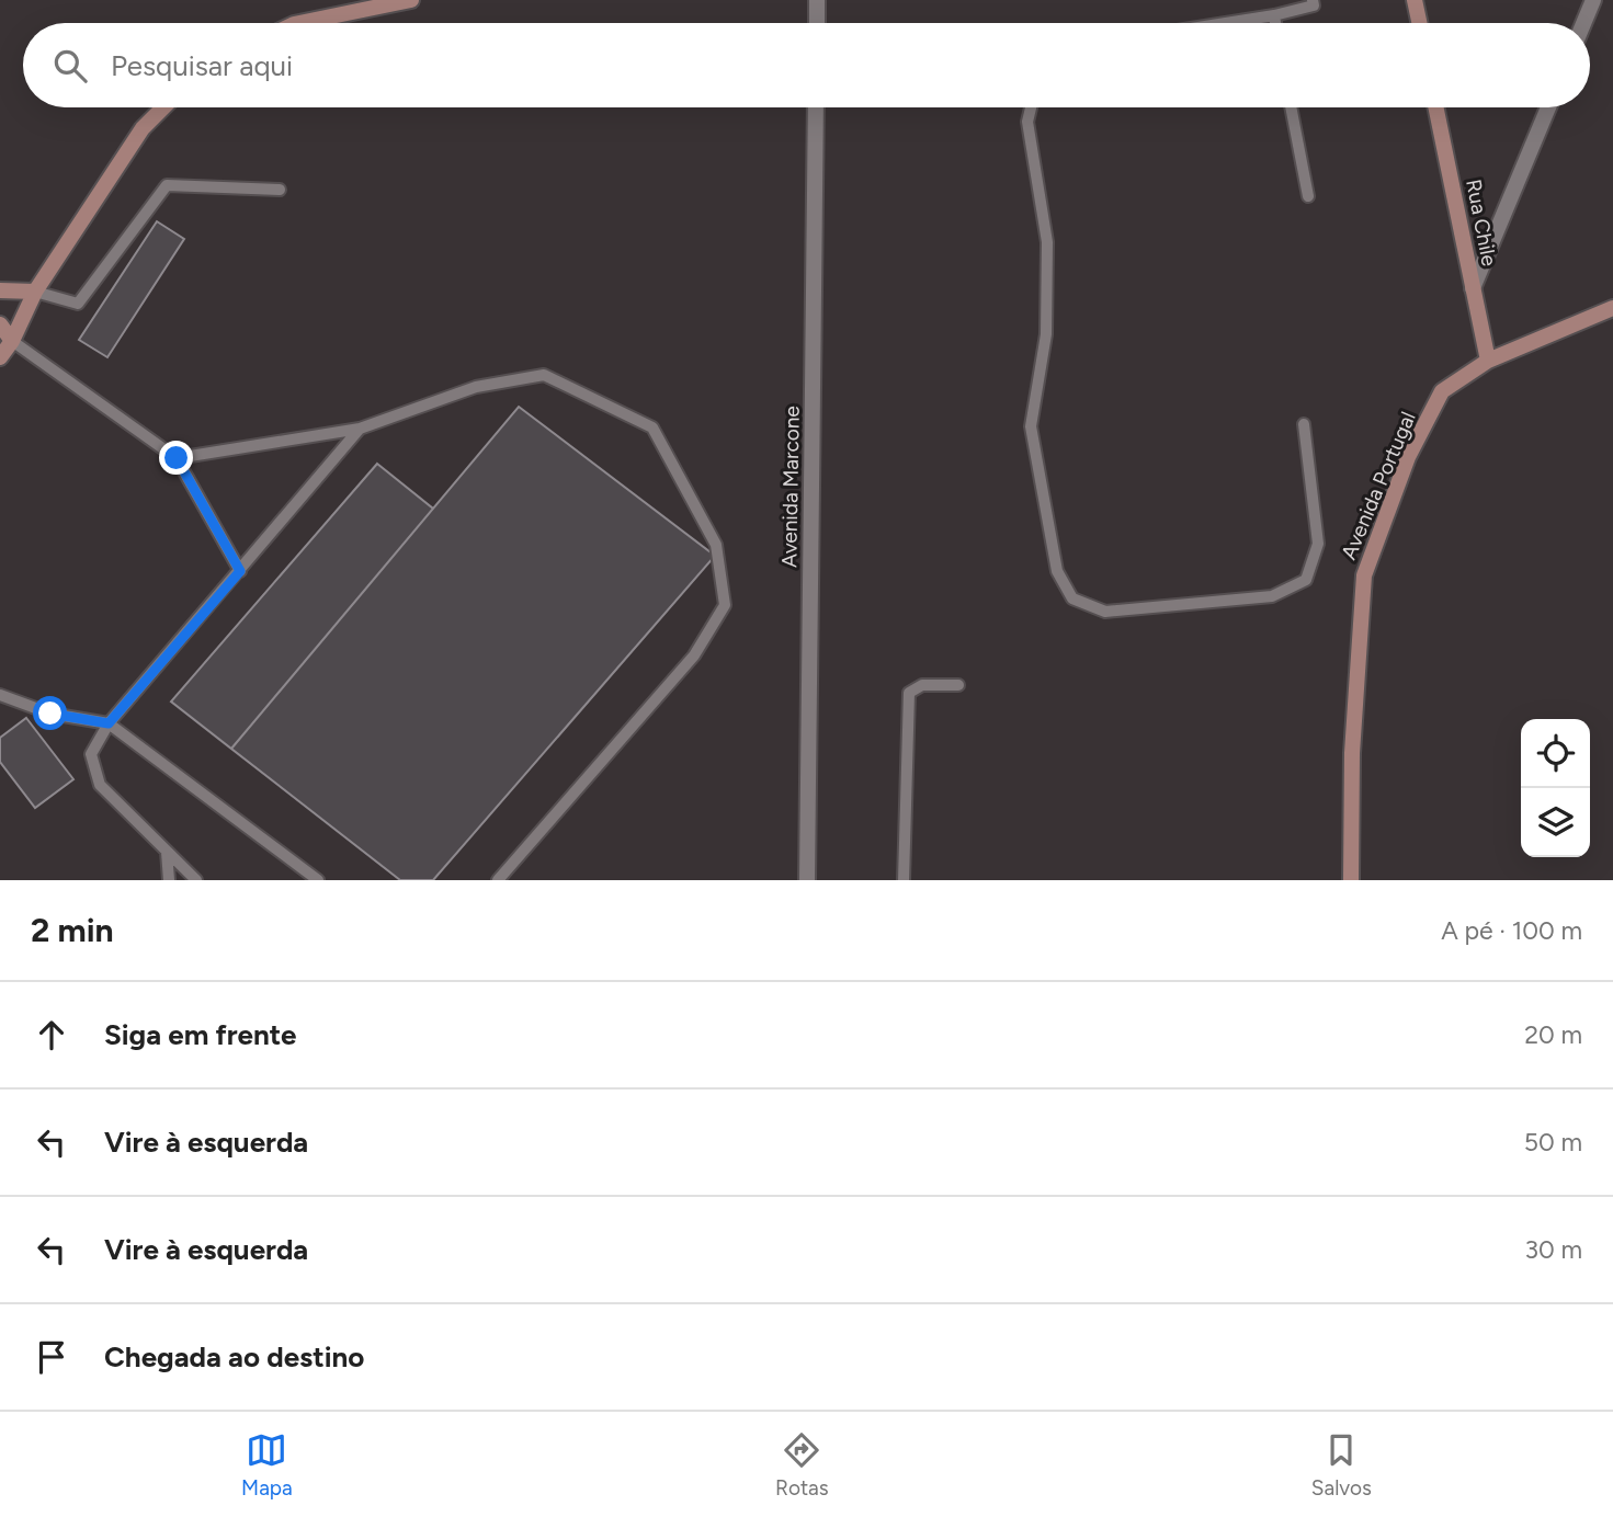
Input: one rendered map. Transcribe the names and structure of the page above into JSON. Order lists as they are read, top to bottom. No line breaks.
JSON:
{"streets":{"street":["Rua Chile","Avenida Portugal","Avenida Marcone"]},"crossings":[["Rua Chile","Avenida Portugal"]],"page":{"search":"Pesquisar aqui","heading":["2 min","A pé · 100 m"],"list":[["Siga em frente","20 m"],["Vire à esquerda","50 m"],["Vire à esquerda","30 m"],"Chegada ao destino"],"nav":["Mapa","Rotas","Salvos"]}}
